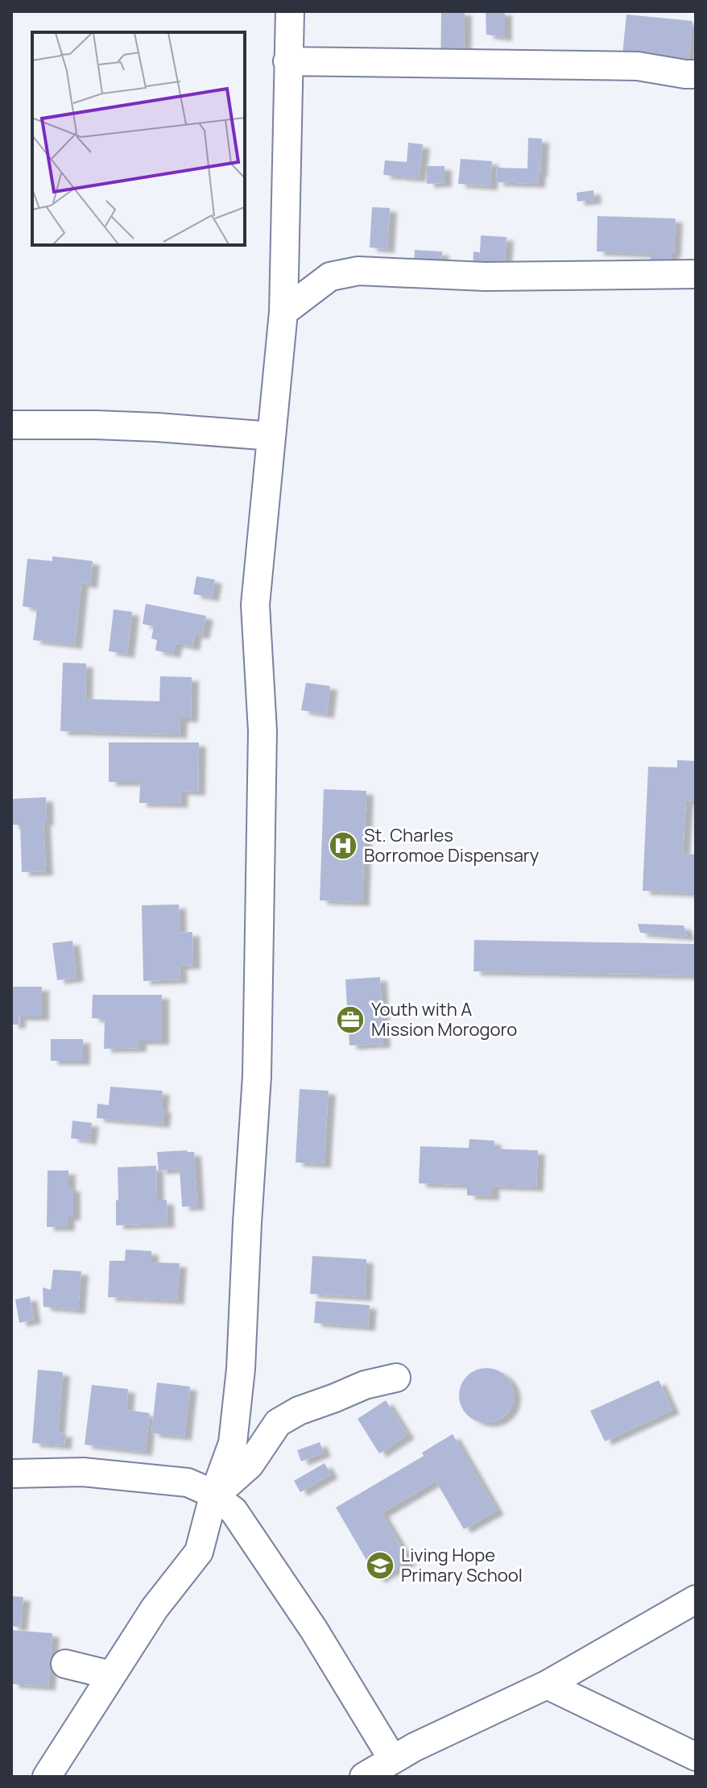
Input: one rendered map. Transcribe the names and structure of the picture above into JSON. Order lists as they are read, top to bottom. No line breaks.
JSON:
{"places":{"hospital":["St. Charles Borromoe Dispensary"],"office":["Youth with A Mission Morogoro"],"school or university":["Living Hope Primary School"]}}
